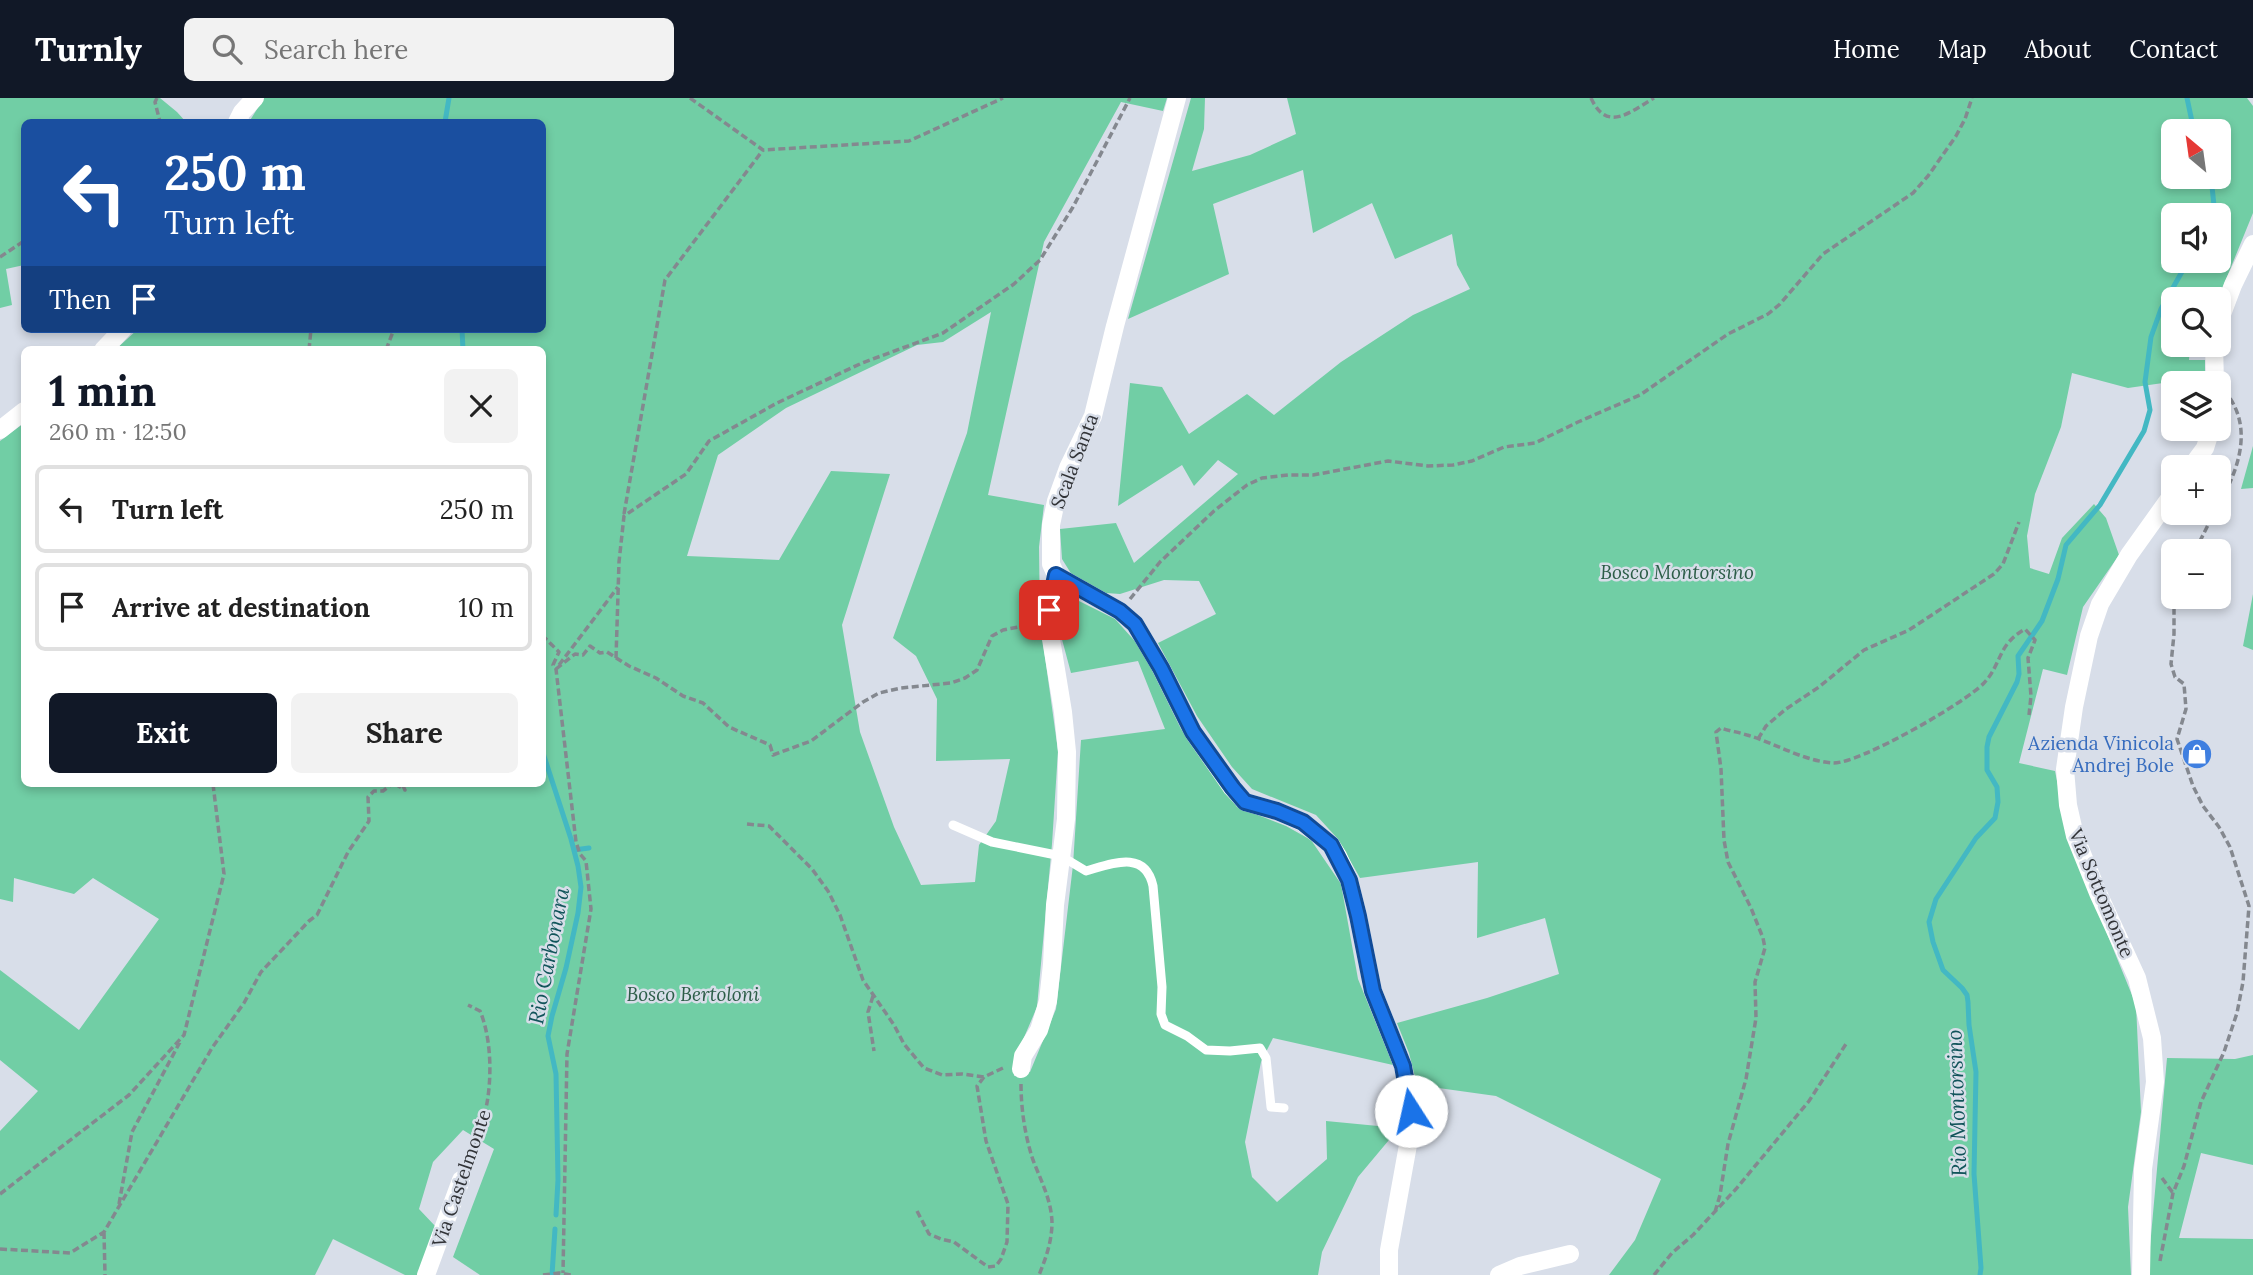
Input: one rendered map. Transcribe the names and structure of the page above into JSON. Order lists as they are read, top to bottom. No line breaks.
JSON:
{"streets":{"street":["Scala Santa","Via Sottomonte","Via Castelmonte"]},"water":["Rio Carbonara","Rio Montorsino"],"parks":["Bosco Montorsino","Bosco Bertoloni"],"places":{"shop":["Azienda Vinicola Andrej Bole"]},"north":"top left","page":{"header":"Turnly","search":"Search here","nav":["Home","Map","About","Contact"],"map_buttons":["+","−"],"turn":["250 m","Turn left"],"then":"Then","heading":["1 min","260 m · 12:50"],"list":[{"name":"Turn left","value":"250 m"},{"name":"Arrive at destination","value":"10 m"}],"buttons":["Exit","Share"]}}
